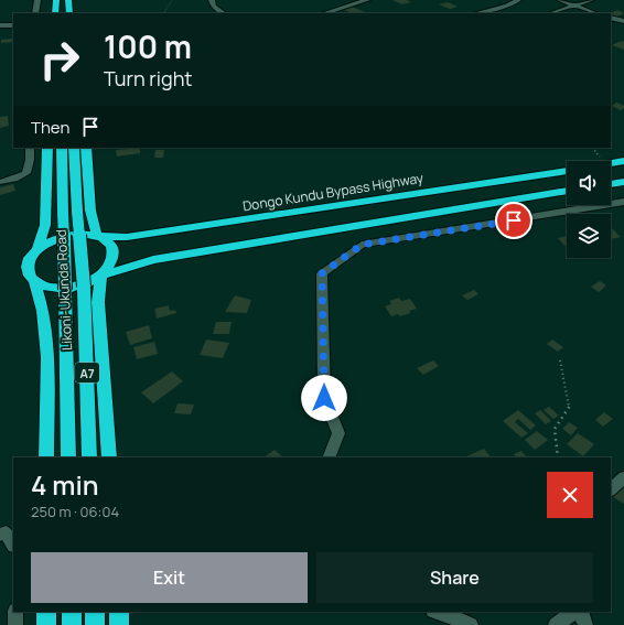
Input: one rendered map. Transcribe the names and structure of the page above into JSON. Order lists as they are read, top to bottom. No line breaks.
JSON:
{"streets":{"highway":["Dongo Kundu Bypass Highway","Likoni-Ukunda Road","A7"]},"page":{"turn":["100 m","Turn right"],"then":"Then","heading":["4 min","250 m · 06:04"],"buttons":["Exit","Share"]}}
